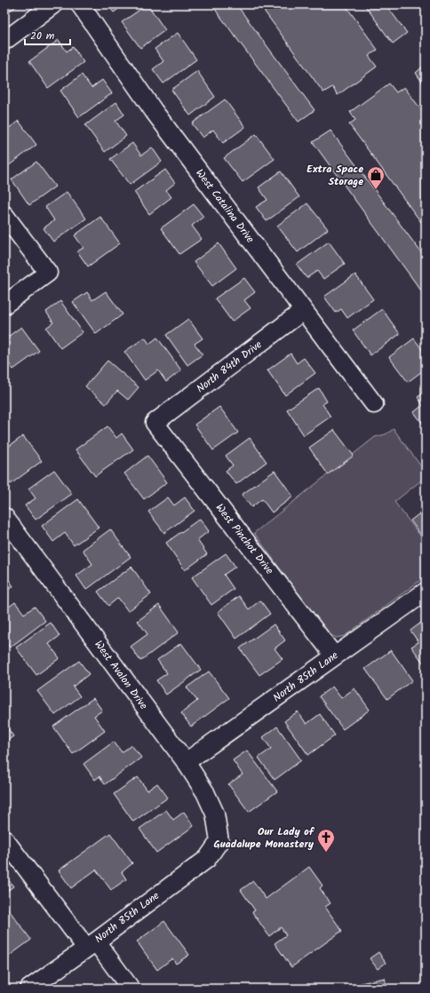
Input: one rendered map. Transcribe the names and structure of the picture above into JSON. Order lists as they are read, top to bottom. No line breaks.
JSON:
{"streets":{"street":["West Catalina Drive","North 84th Drive","West Pinchot Drive","West Avalon Drive","North 85th Lane"]},"crossings":[["West Catalina Drive","North 84th Drive"],["North 84th Drive","West Pinchot Drive"],["West Pinchot Drive","North 85th Lane"],["West Avalon Drive","North 85th Lane"]],"places":{"shop":["Extra Space Storage"],"church":["Our Lady of Guadalupe Monastery"]},"scale_bar":"20 m"}
